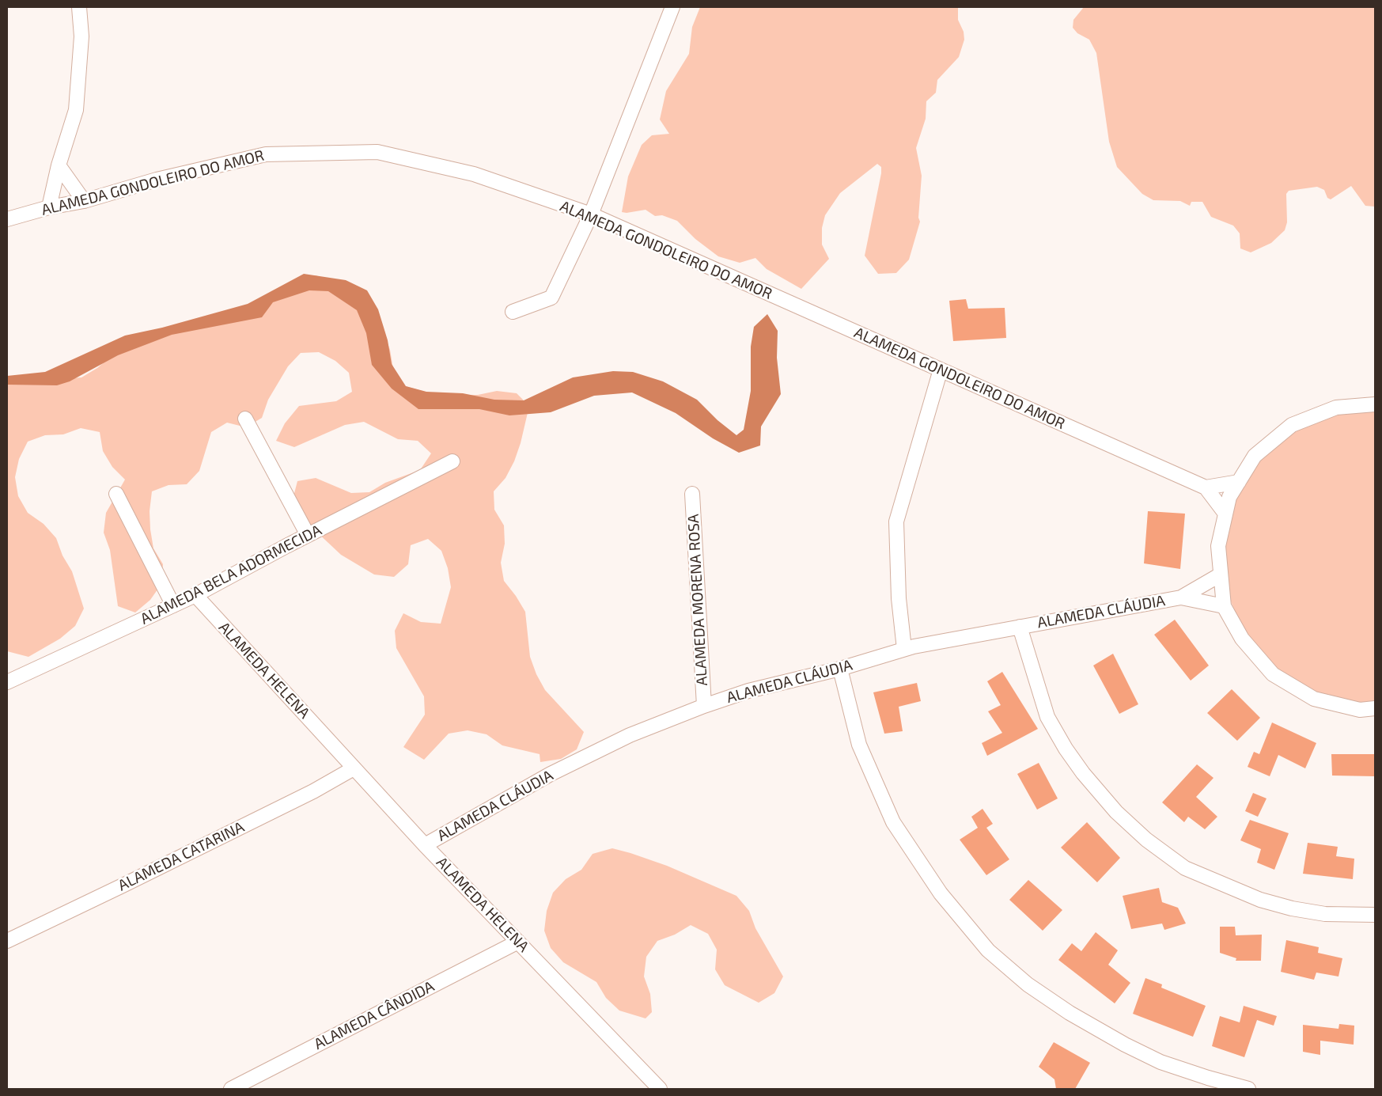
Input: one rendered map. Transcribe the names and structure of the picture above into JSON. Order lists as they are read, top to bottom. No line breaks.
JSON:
{"streets":{"street":["ALAMEDA GONDOLEIRO DO AMOR","ALAMEDA BELA ADORMECIDA","ALAMEDA MORENA ROSA","ALAMEDA CLÁUDIA","ALAMEDA HELENA","ALAMEDA CATARINA","ALAMEDA CÂNDIDA"]},"crossings":[["ALAMEDA BELA ADORMECIDA","ALAMEDA HELENA"],["ALAMEDA MORENA ROSA","ALAMEDA CLÁUDIA"],["ALAMEDA CLÁUDIA","ALAMEDA HELENA"],["ALAMEDA HELENA","ALAMEDA CATARINA"],["ALAMEDA HELENA","ALAMEDA CÂNDIDA"]]}
